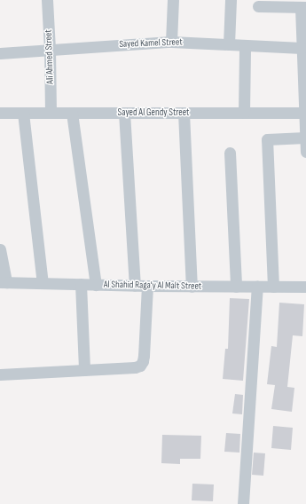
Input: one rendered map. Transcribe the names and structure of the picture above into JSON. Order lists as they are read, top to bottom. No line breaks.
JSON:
{"streets":{"street":["Sayed Kamel Street","Ali Ahmed Street","Sayed Al Gendy Street","Al Shahid Raga'y Al Malt Street"]},"crossings":[["Sayed Kamel Street","Ali Ahmed Street"],["Ali Ahmed Street","Sayed Al Gendy Street"]]}
